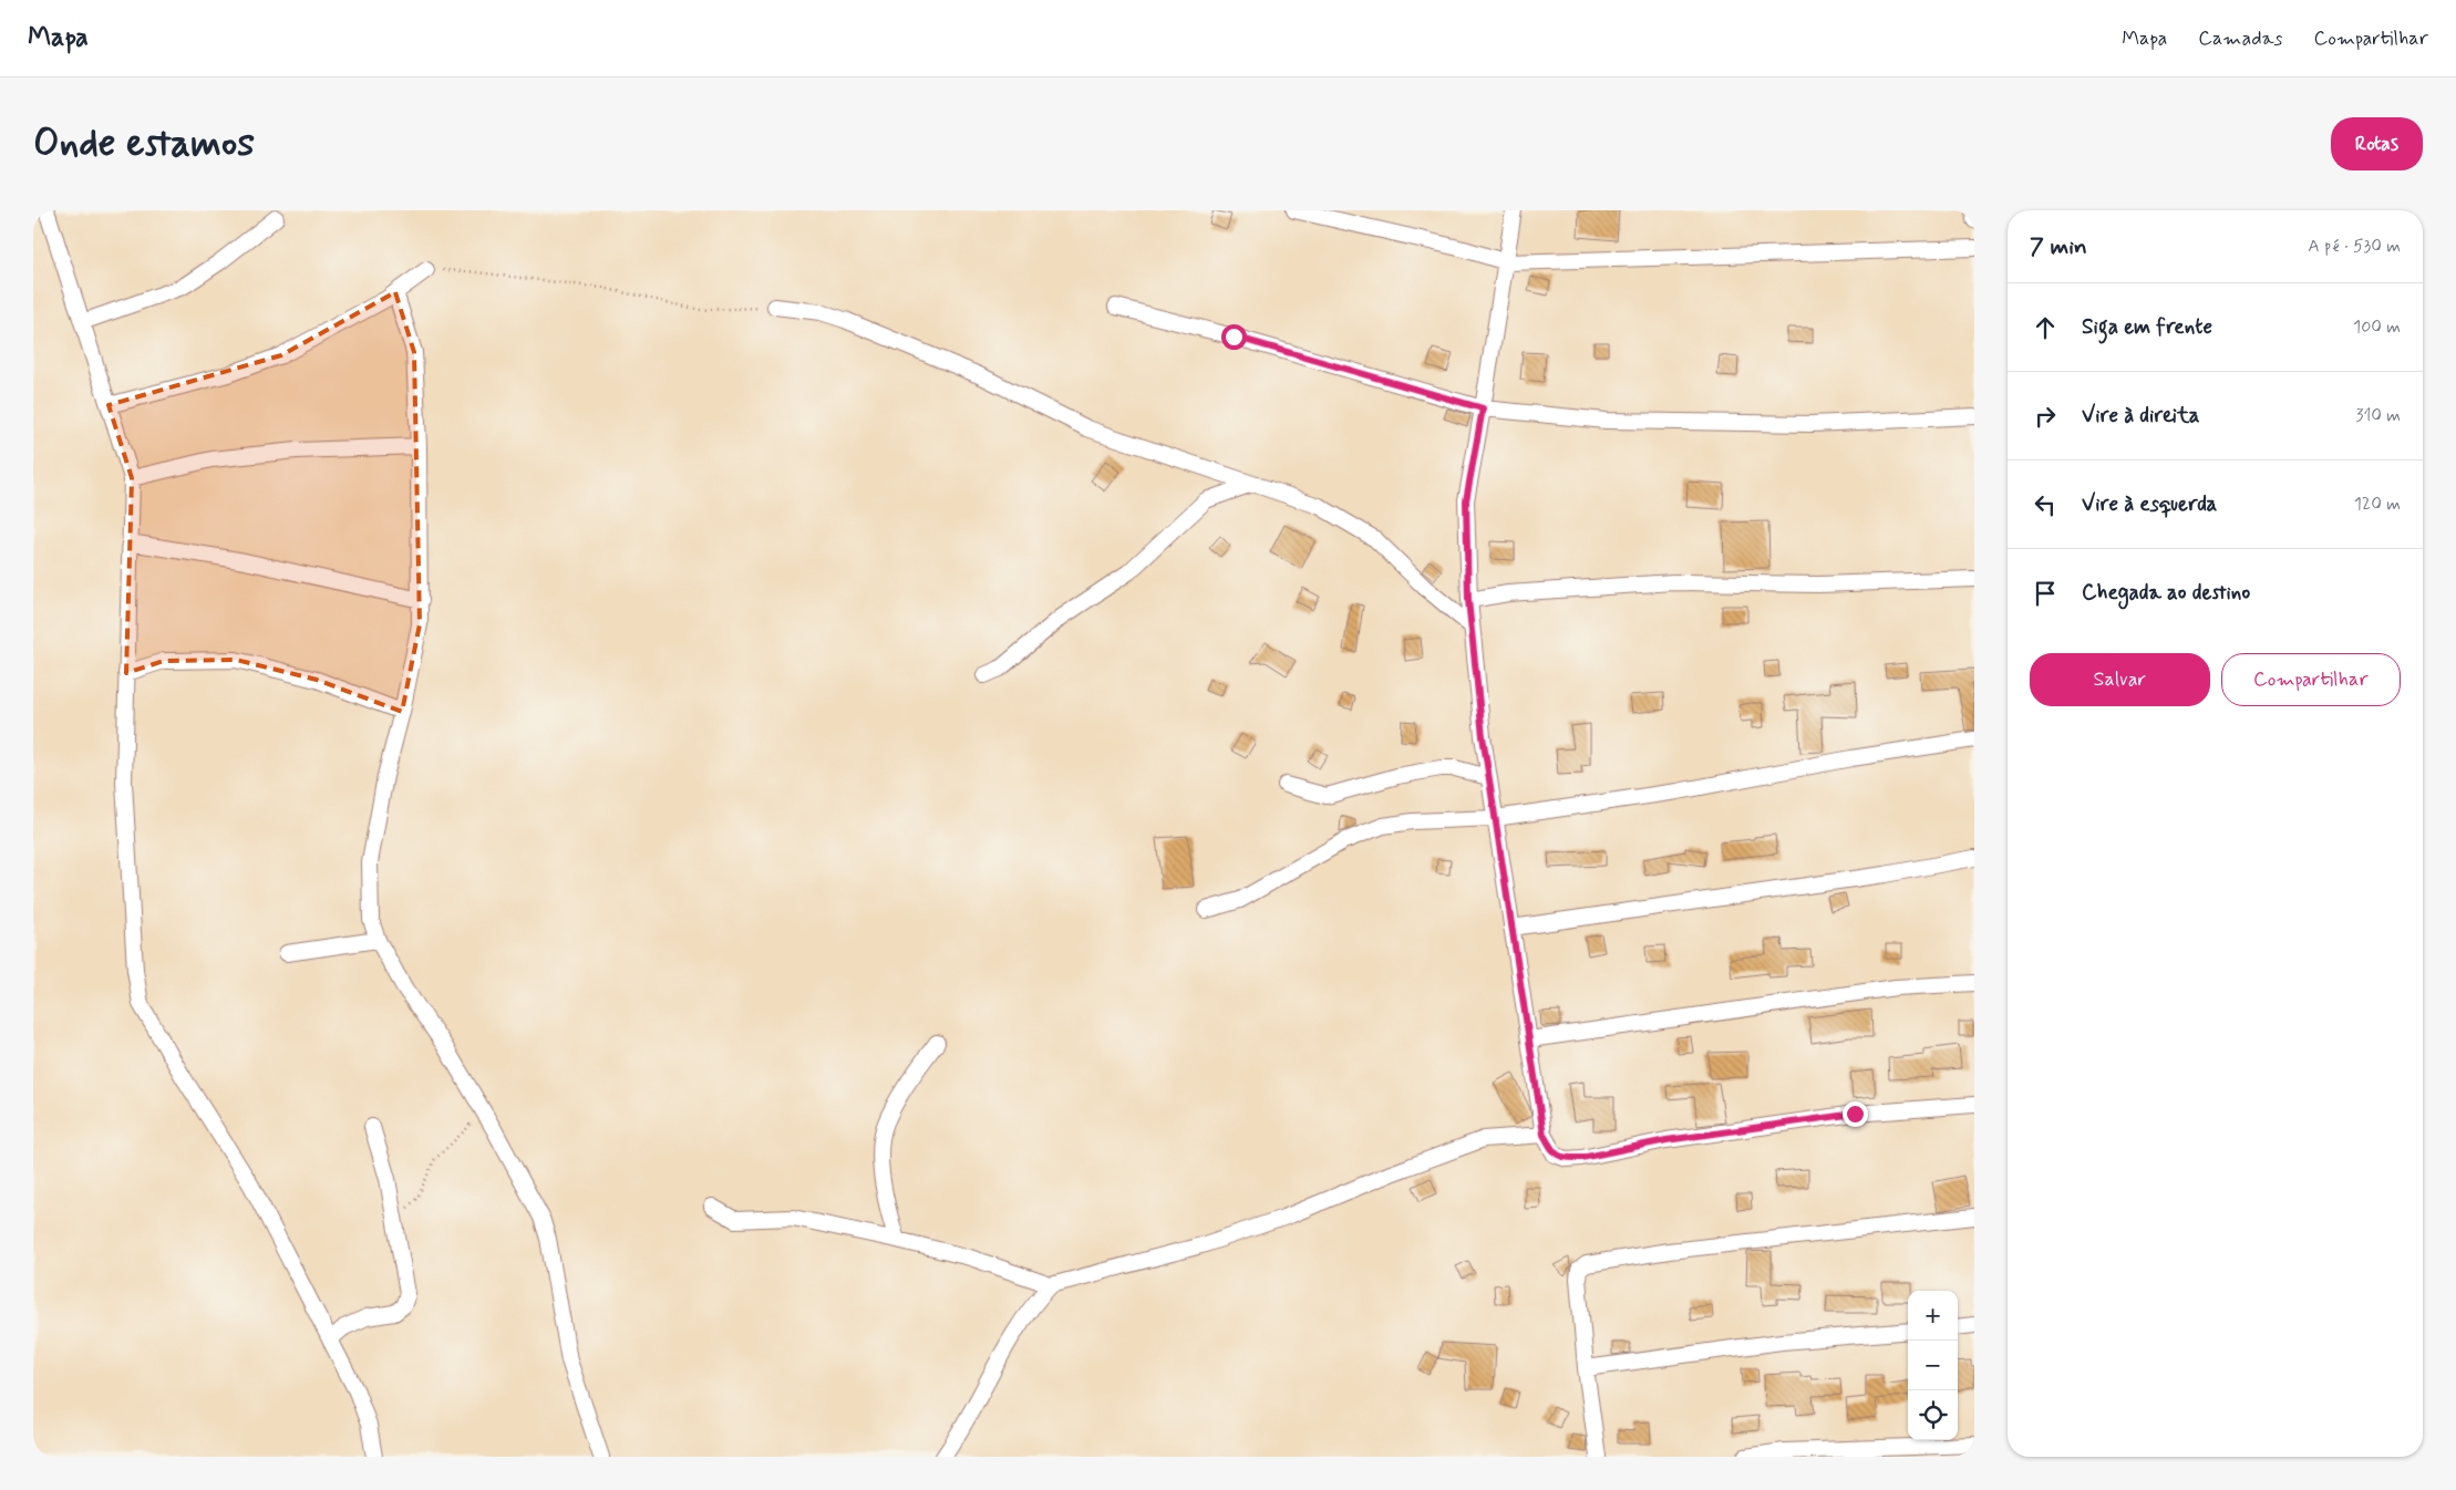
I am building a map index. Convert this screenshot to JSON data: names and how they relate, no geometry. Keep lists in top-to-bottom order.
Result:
{
  "page": {
    "header": "Mapa",
    "nav": ["Mapa", "Camadas", "Compartilhar"],
    "buttons": [
      "Rotas",
      ["Salvar", "Compartilhar"]
    ],
    "title": "Onde estamos",
    "heading": ["7 min", "A pé · 530 m"],
    "list": [
      ["Siga em frente", "100 m"],
      ["Vire à direita", "310 m"],
      ["Vire à esquerda", "120 m"],
      "Chegada ao destino"
    ],
    "map_buttons": ["+", "−"]
  }
}
